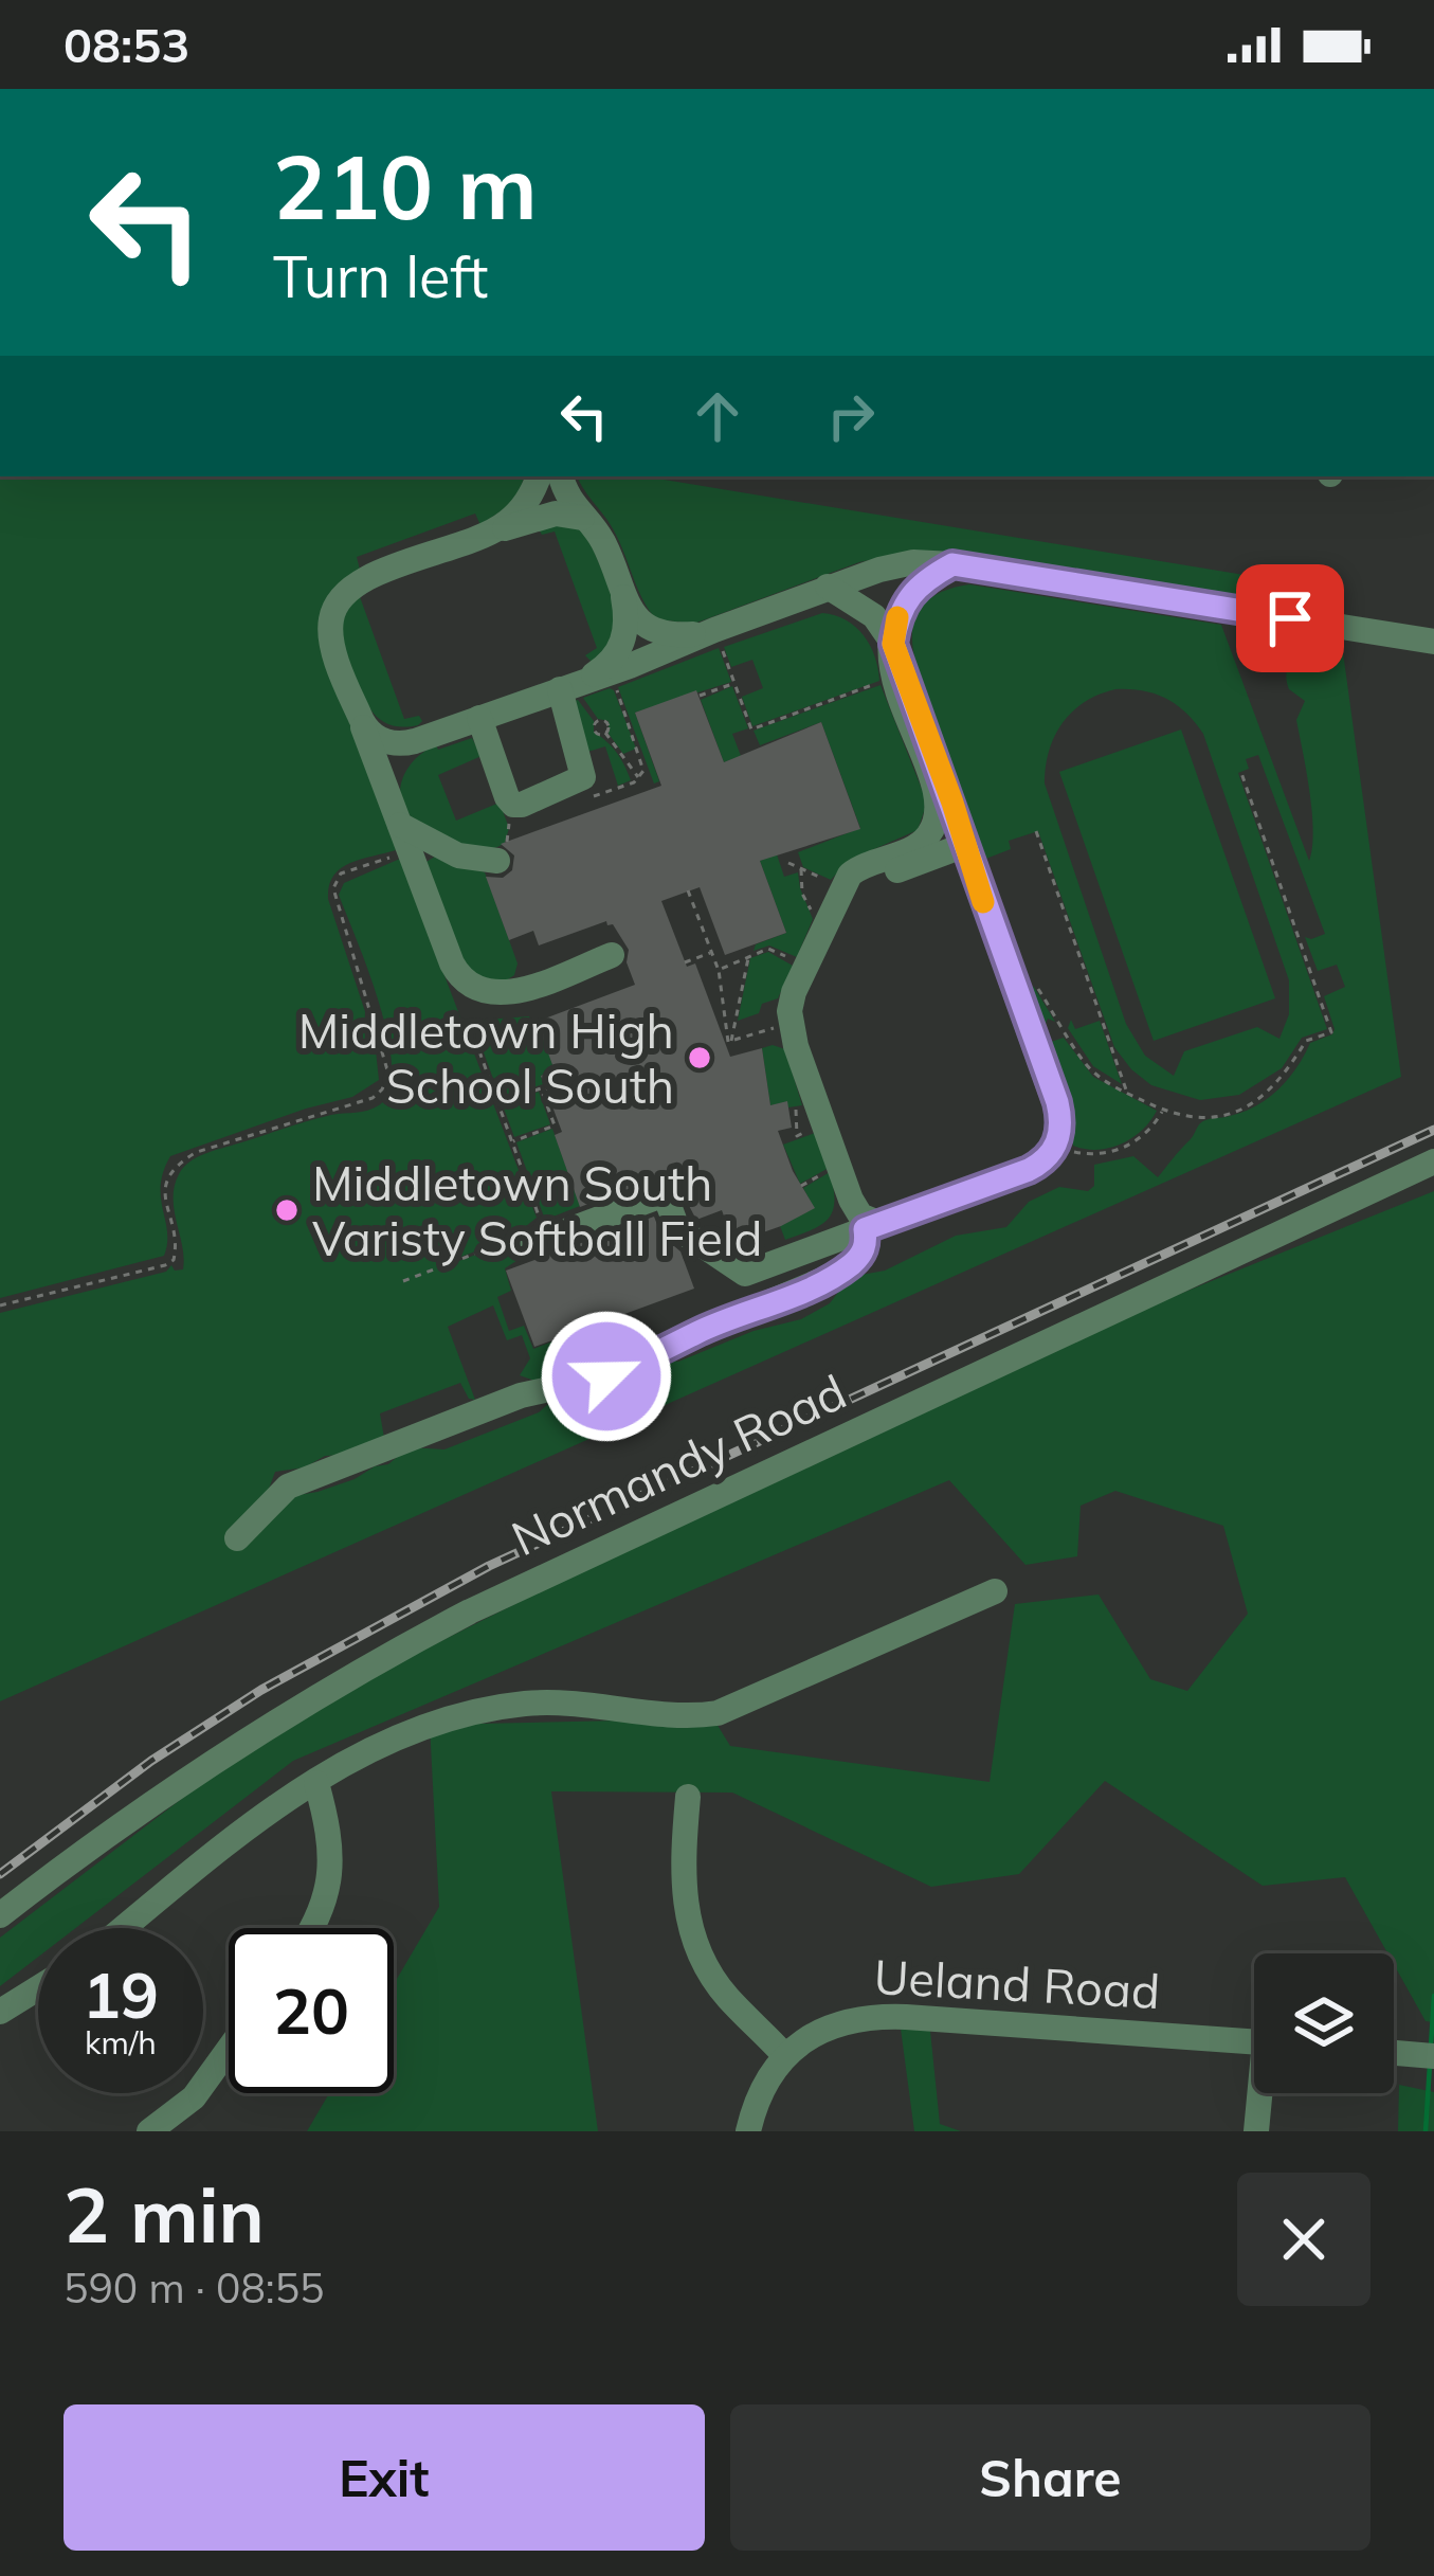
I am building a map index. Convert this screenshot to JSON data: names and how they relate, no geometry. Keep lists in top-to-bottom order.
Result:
{
  "streets": {
    "street": ["Normandy Road", "Ueland Road"]
  },
  "places": ["Middletown High School South", "Middletown South Varisty Softball Field"],
  "page": {
    "status": "08:53",
    "turn": ["210 m", "Turn left"],
    "speed": "19 km/h",
    "limit": "20",
    "heading": ["2 min", "590 m · 08:55"],
    "buttons": ["Exit", "Share"]
  }
}
